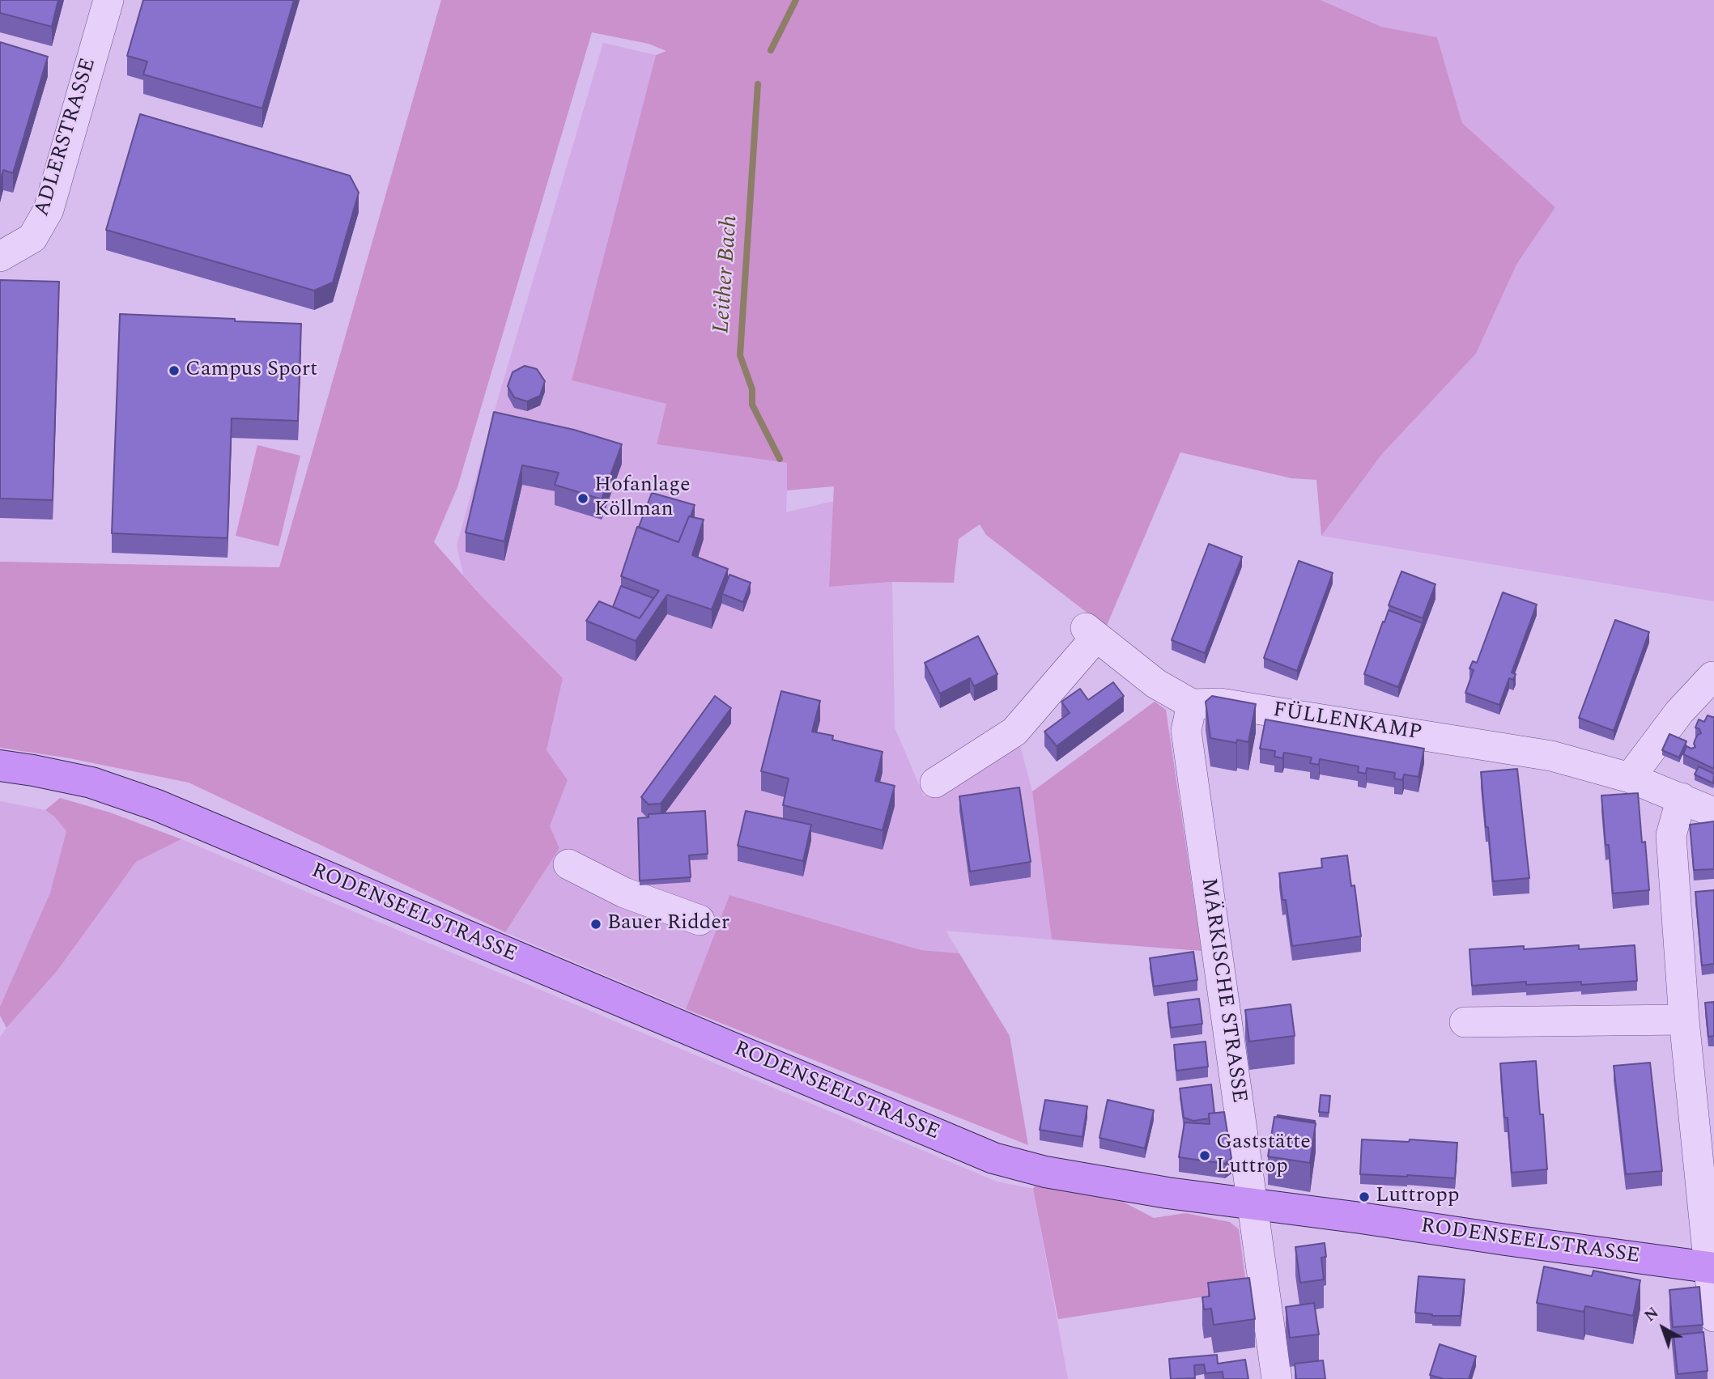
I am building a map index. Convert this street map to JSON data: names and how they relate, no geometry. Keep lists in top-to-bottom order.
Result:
{
  "streets": {
    "main road": ["RODENSEELSTRASSE"],
    "street": ["ADLERSTRASSE", "FÜLLENKAMP", "MÄRKISCHE STRASSE"]
  },
  "crossings": [
    ["FÜLLENKAMP", "MÄRKISCHE STRASSE"],
    ["RODENSEELSTRASSE", "MÄRKISCHE STRASSE"]
  ],
  "water": ["Leither Bach"],
  "places": [
    "Campus Sport",
    "Hofanlage Köllman",
    "Bauer Ridder",
    "Gaststätte Luttrop",
    "Luttropp"
  ],
  "north": "top left"
}
